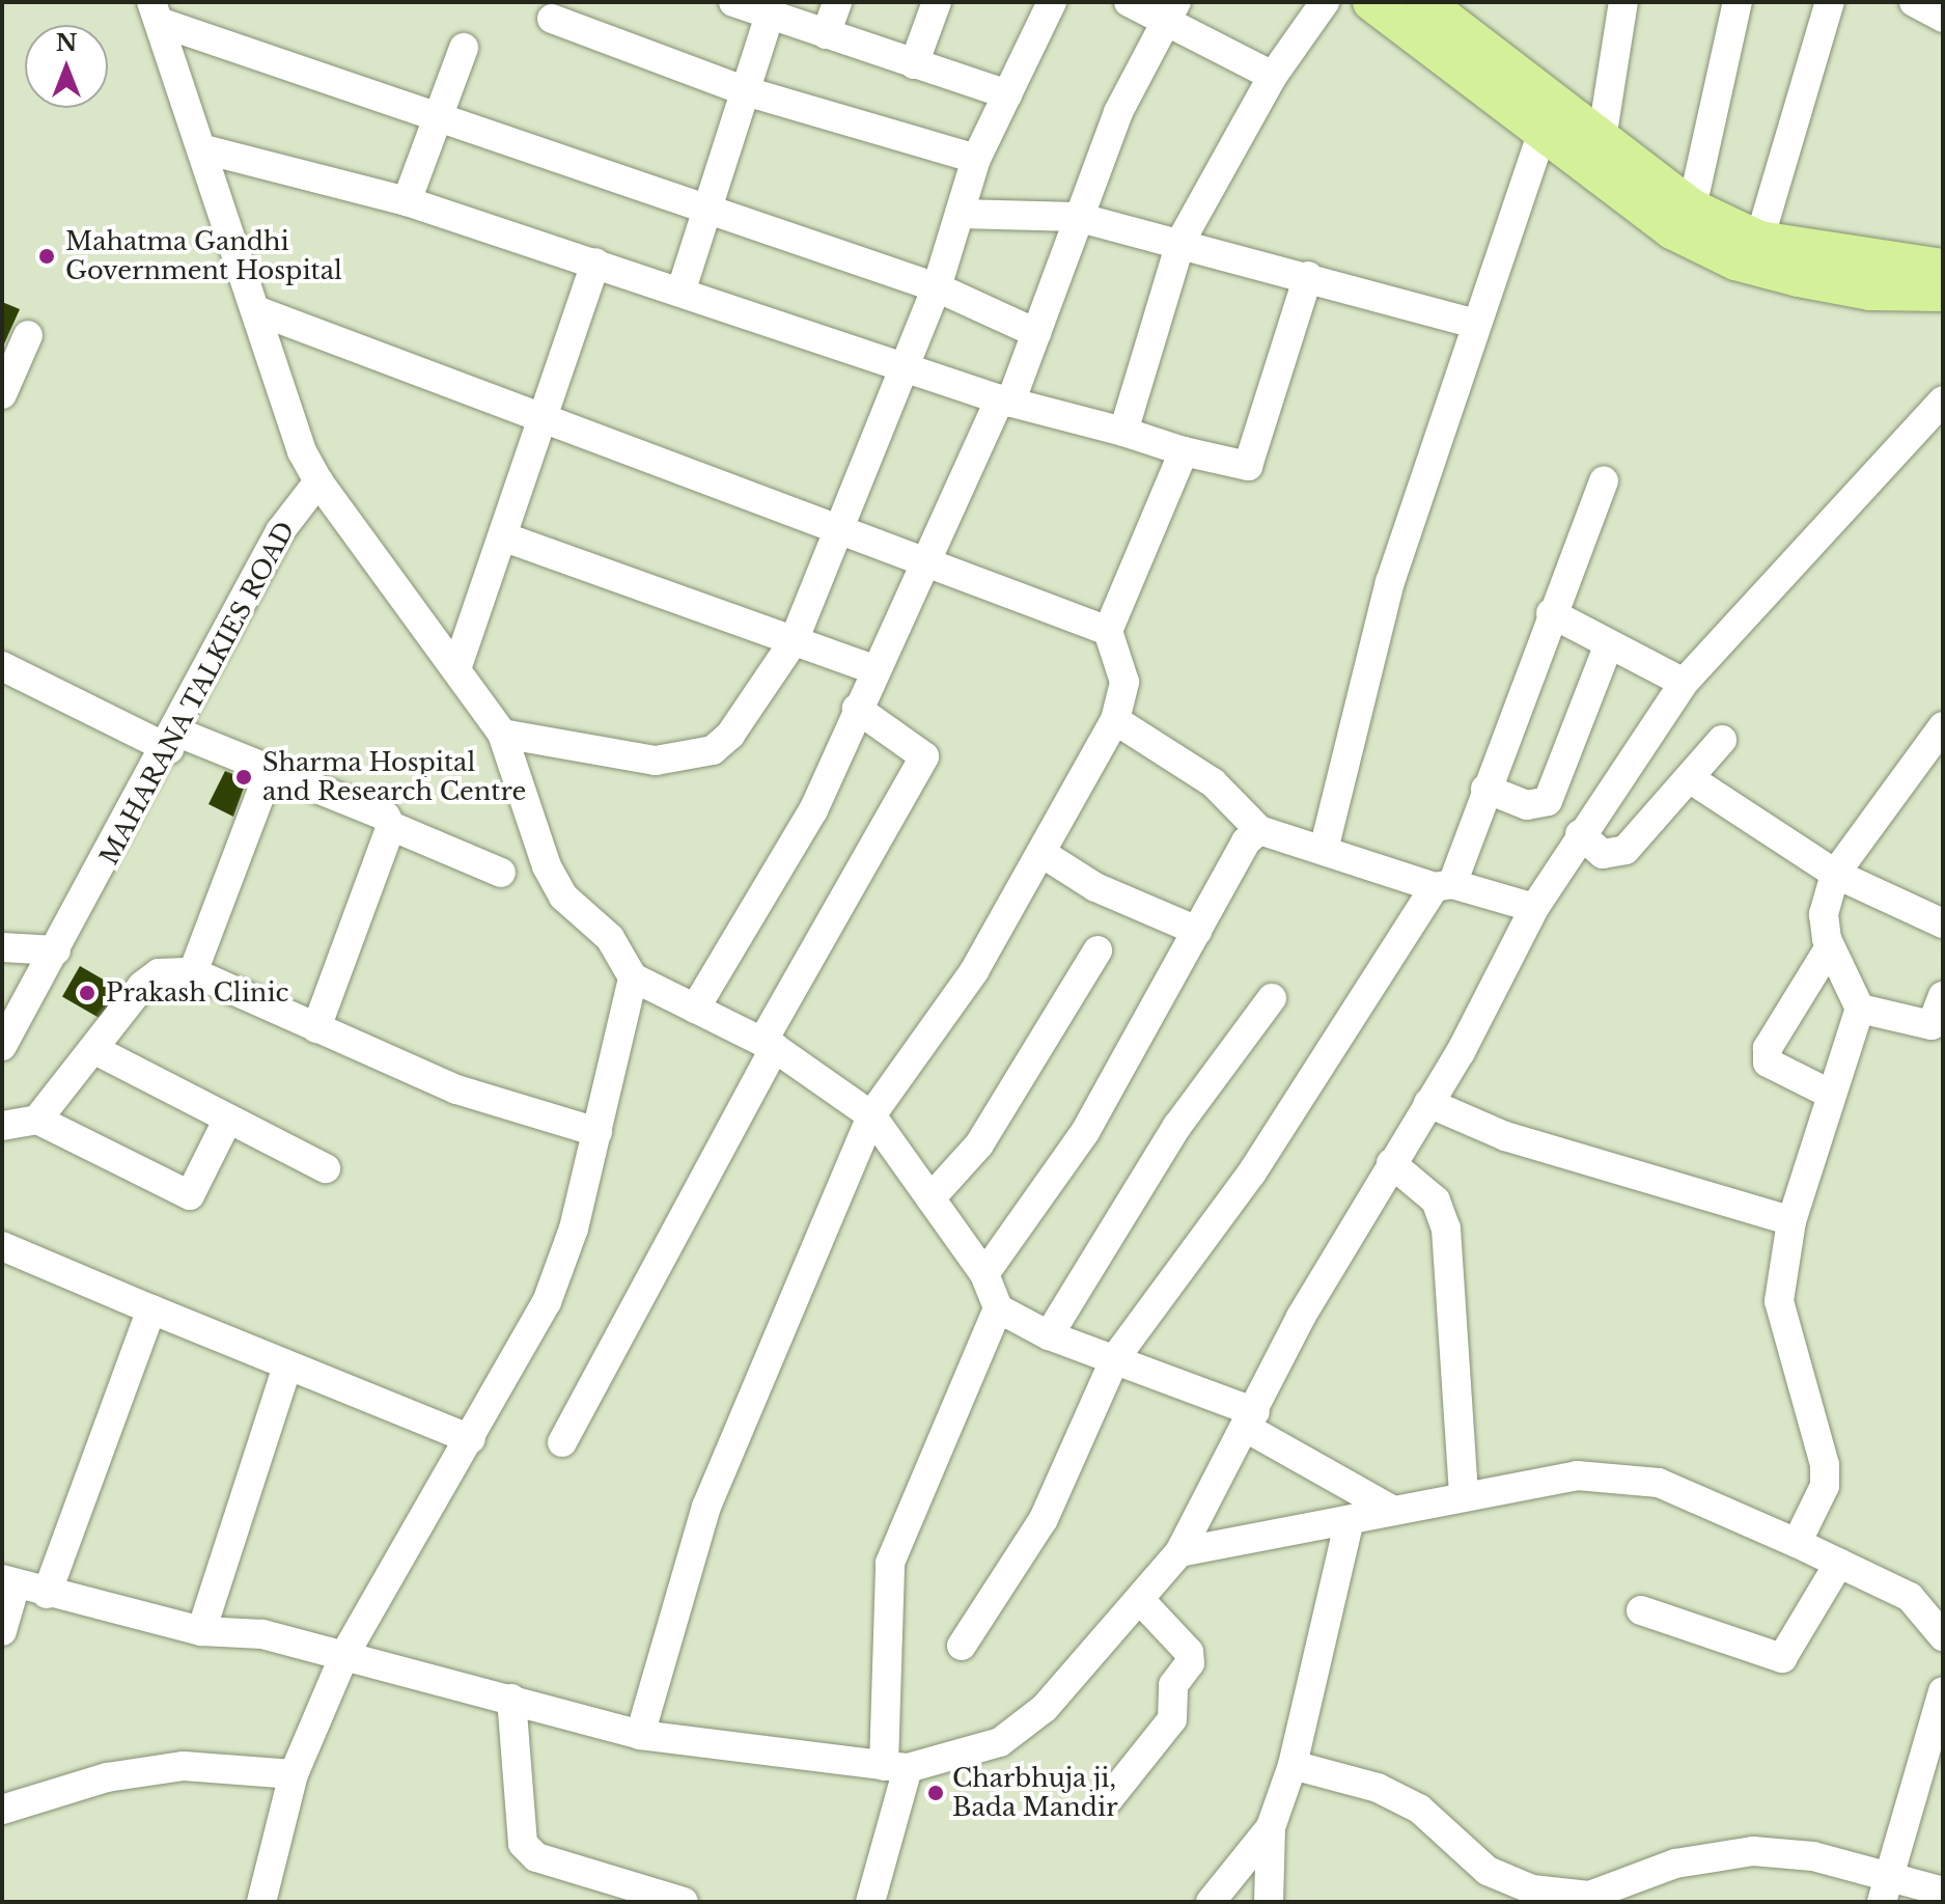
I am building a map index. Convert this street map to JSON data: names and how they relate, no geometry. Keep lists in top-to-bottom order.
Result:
{
  "streets": {
    "street": ["MAHARANA TALKIES ROAD"]
  },
  "places": [
    "Mahatma Gandhi Government Hospital",
    "Sharma Hospital and Research Centre",
    "Prakash Clinic",
    "Charbhuja ji, Bada Mandir"
  ],
  "north": "top"
}
